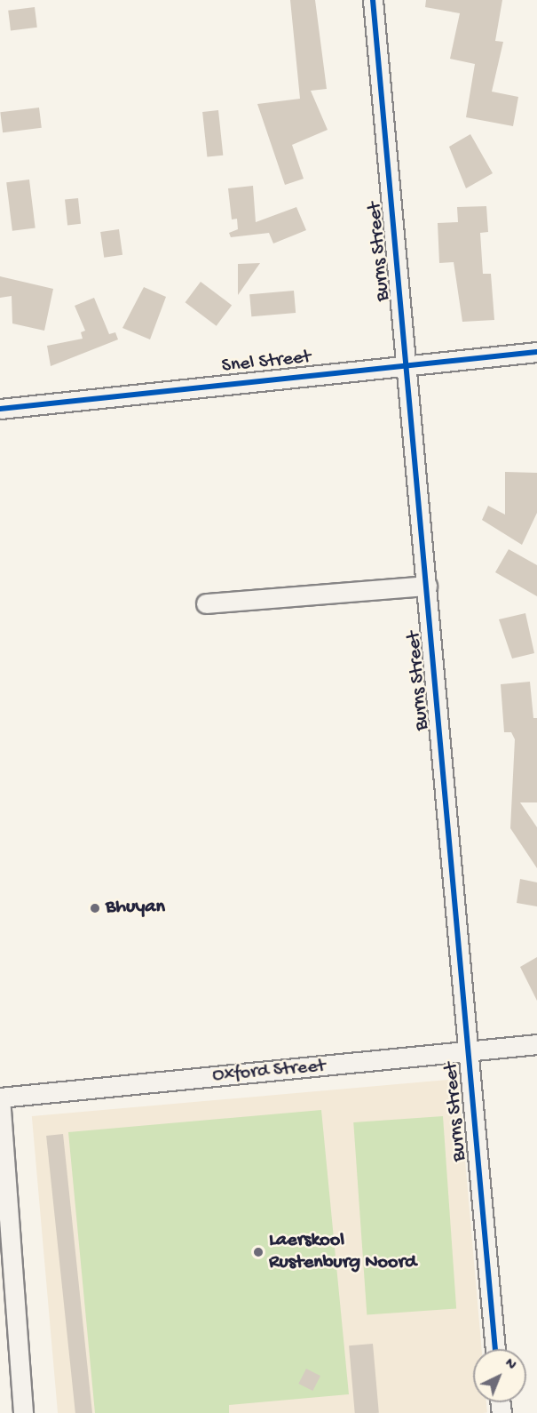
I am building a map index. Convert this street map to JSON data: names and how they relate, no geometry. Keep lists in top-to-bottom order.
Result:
{
  "streets": {
    "street": ["Burns Street", "Snel Street", "Oxford Street"]
  },
  "crossings": [
    ["Burns Street", "Snel Street"],
    ["Burns Street", "Oxford Street"]
  ],
  "places": ["Bhuyan", "Laerskool Rustenburg Noord"],
  "north": "top right"
}
